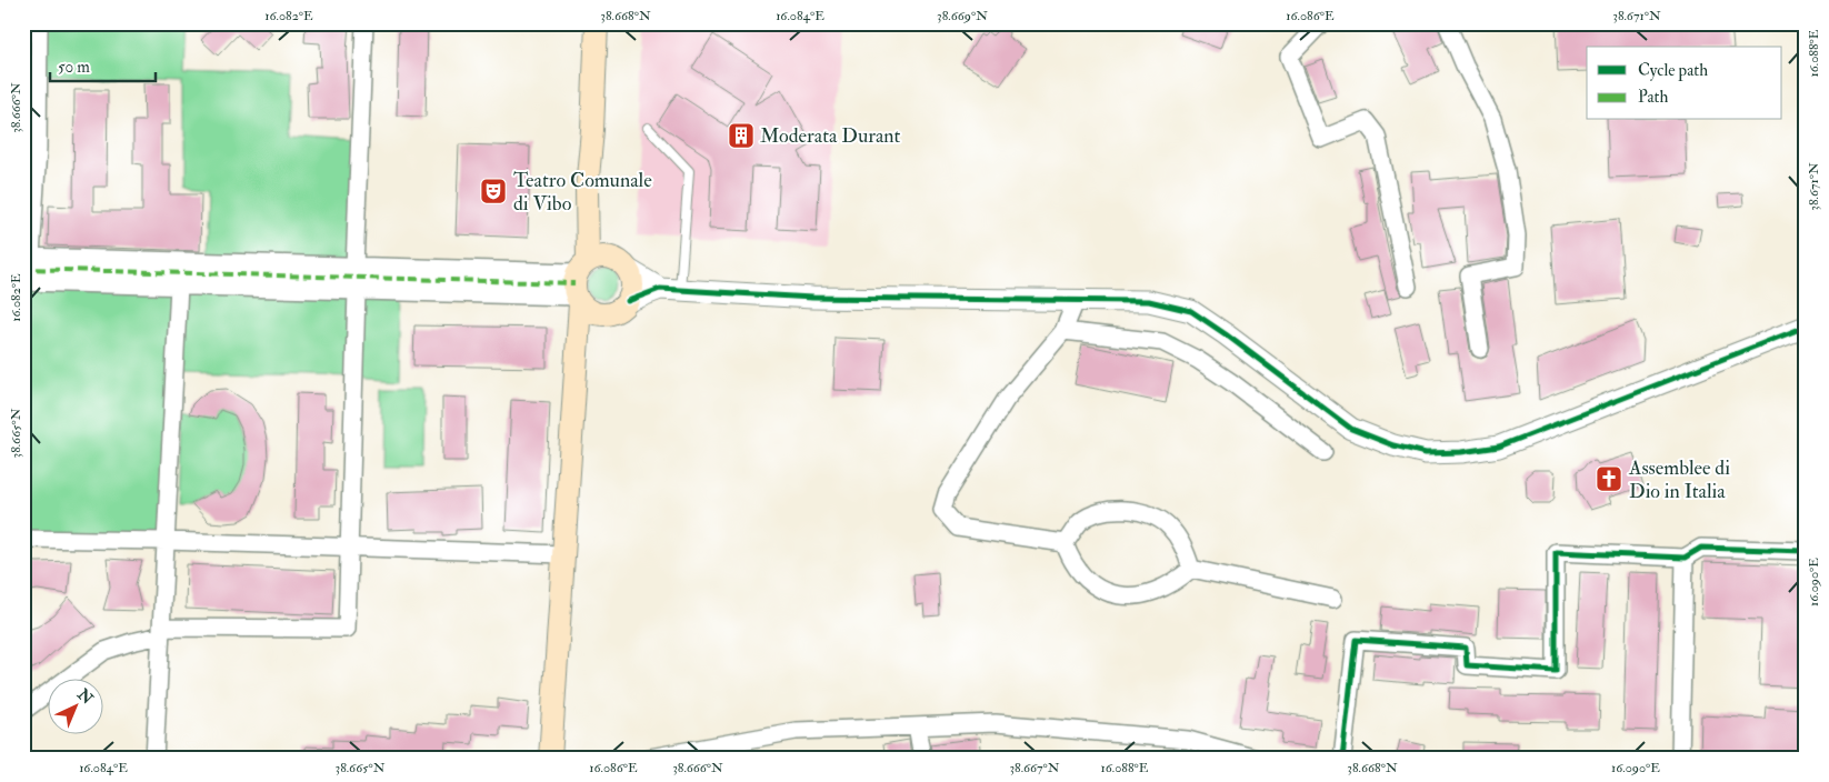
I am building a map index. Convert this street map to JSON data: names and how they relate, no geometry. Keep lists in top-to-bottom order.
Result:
{
  "places": {
    "building": ["Moderata Durant"],
    "theatre": ["Teatro Comunale di Vibo"],
    "church": ["Assemblee di Dio in Italia"]
  },
  "legend": ["Cycle path", "Path"],
  "scale_bar": "50 m",
  "north": "top right",
  "coordinates": [
    "16.082°E",
    "38.668°N",
    "16.084°E",
    "38.669°N",
    "16.086°E",
    "38.671°N",
    "16.088°E",
    "38.666°N",
    "38.665°N",
    "16.090°E",
    "38.667°N"
  ]
}
